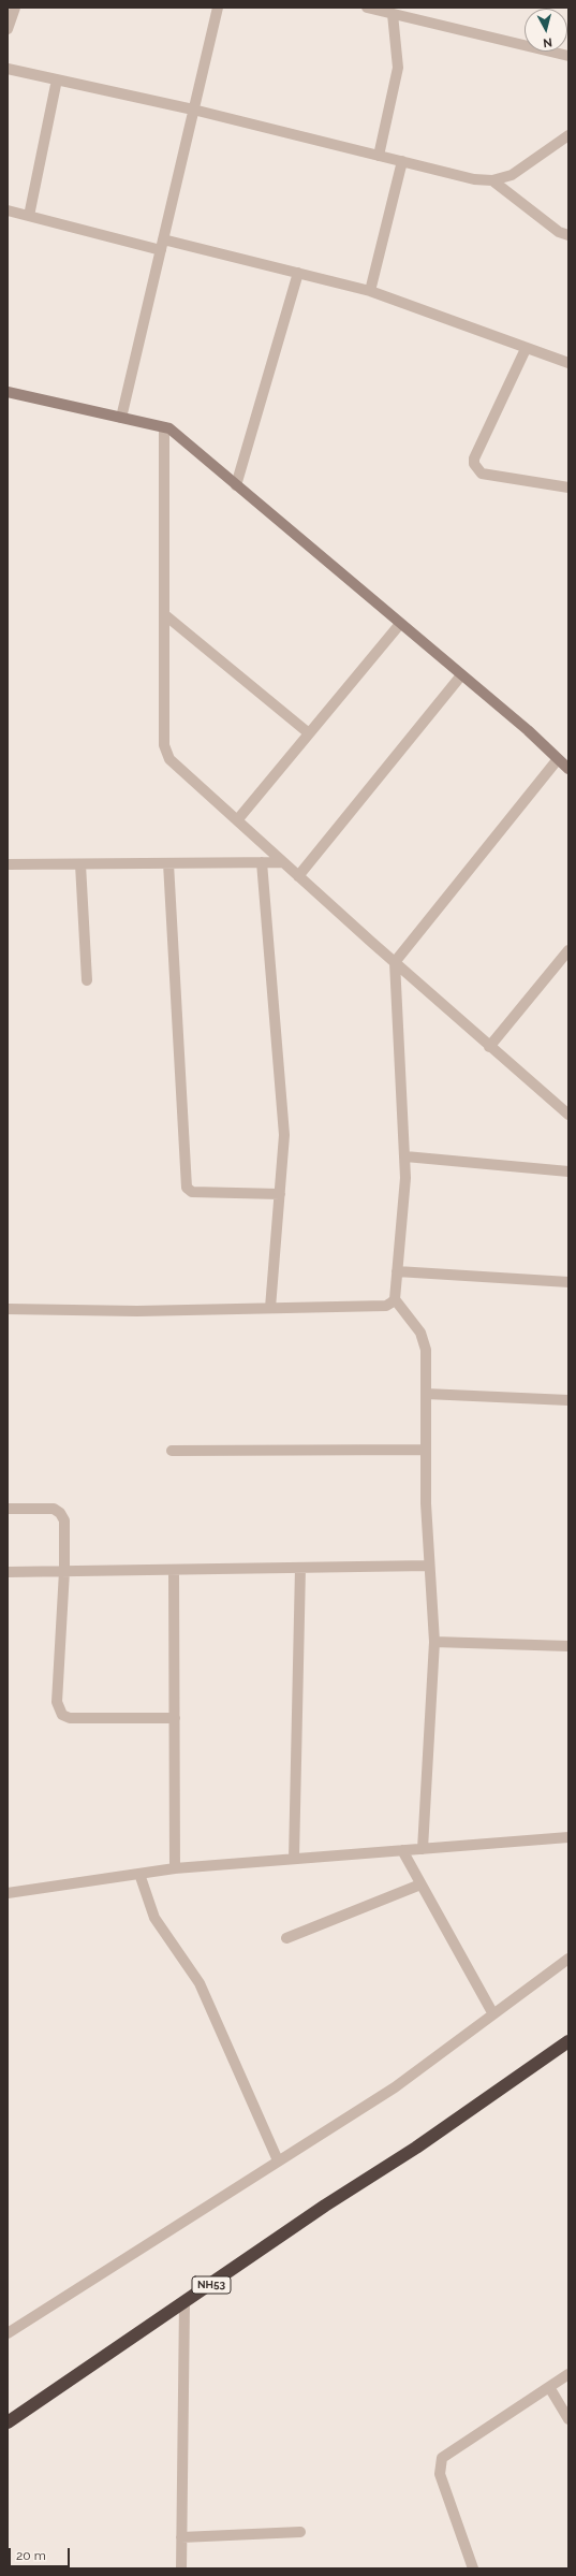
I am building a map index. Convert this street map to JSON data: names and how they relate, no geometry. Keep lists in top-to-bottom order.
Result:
{
  "streets": {
    "highway": ["NH53"]
  },
  "scale_bar": "20 m",
  "north": "bottom"
}
